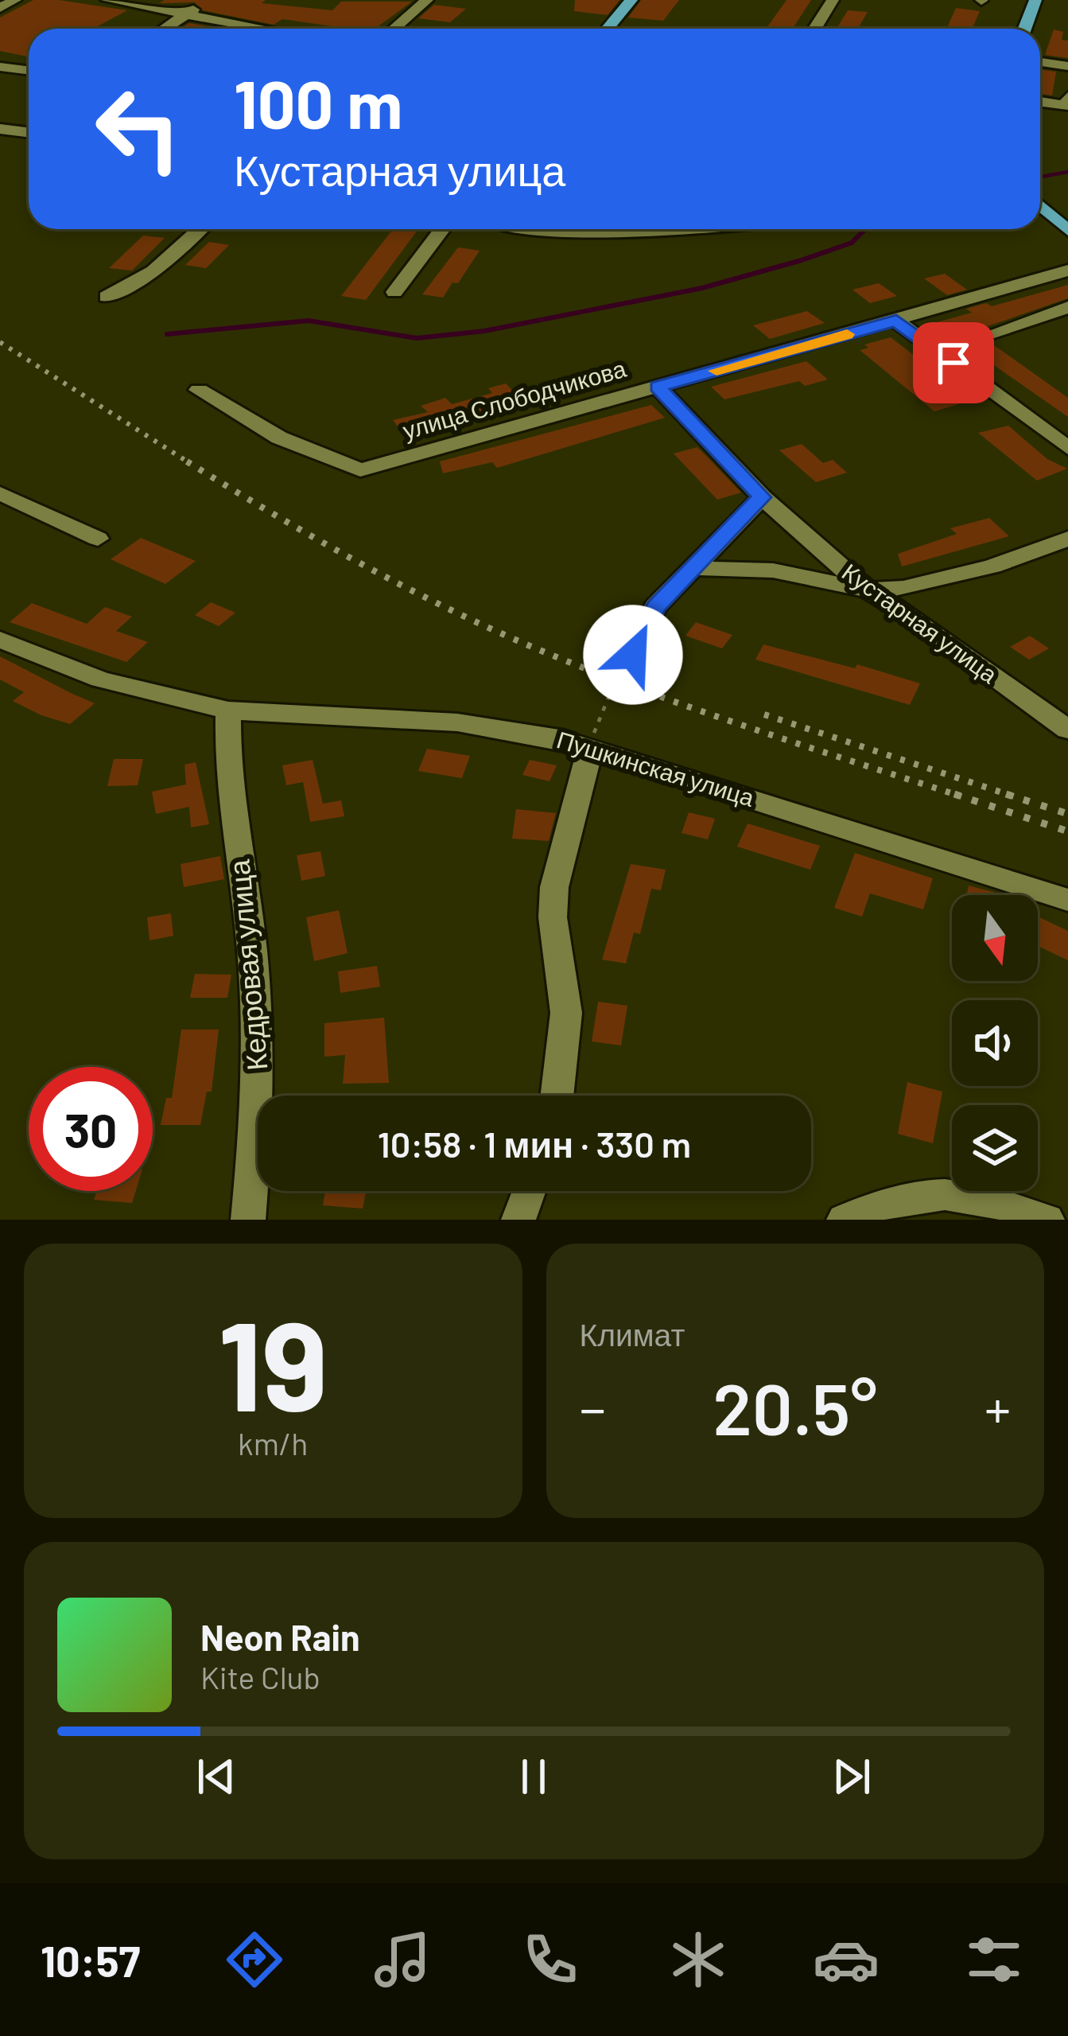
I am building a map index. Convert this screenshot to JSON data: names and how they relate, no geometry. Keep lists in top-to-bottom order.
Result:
{
  "streets": {
    "street": [
      "улица Слободчикова",
      "Кустарная улица",
      "Пушкинская улица",
      "Кедровая улица"
    ]
  },
  "crossings": [
    ["улица Слободчикова", "Кустарная улица"],
    ["Пушкинская улица", "Кедровая улица"]
  ],
  "north": "bottom",
  "page": {
    "turn": ["100 m", "Кустарная улица"],
    "limit": "30",
    "trip": "10:58 · 1 мин · 330 m",
    "tile": [
      ["19", "km/h"],
      "Климат"
    ],
    "heat": ["−", "20.5°", "+"],
    "song": ["Neon Rain", "Kite Club"],
    "tabs": "10:57"
  }
}
